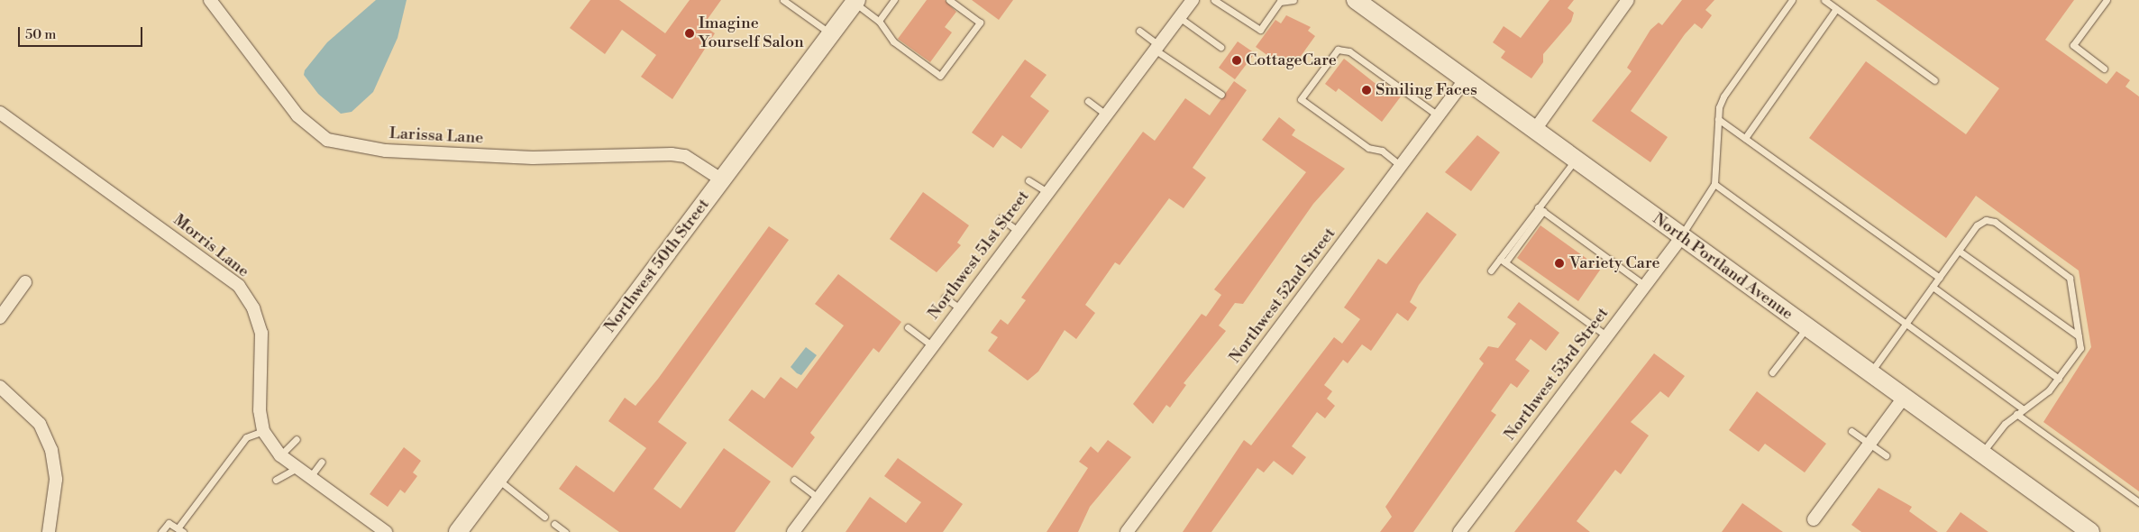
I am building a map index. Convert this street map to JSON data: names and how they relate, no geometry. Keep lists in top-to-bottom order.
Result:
{
  "streets": {
    "main road": ["Northwest 50th Street", "North Portland Avenue"],
    "street": [
      "Larissa Lane",
      "Morris Lane",
      "Northwest 51st Street",
      "Northwest 52nd Street",
      "Northwest 53rd Street"
    ]
  },
  "crossings": [
    ["Larissa Lane", "Northwest 50th Street"],
    ["North Portland Avenue", "Northwest 52nd Street"],
    ["North Portland Avenue", "Northwest 53rd Street"]
  ],
  "places": [
    "Imagine Yourself Salon",
    "CottageCare",
    "Smiling Faces",
    "Variety Care"
  ],
  "scale_bar": "50 m"
}
